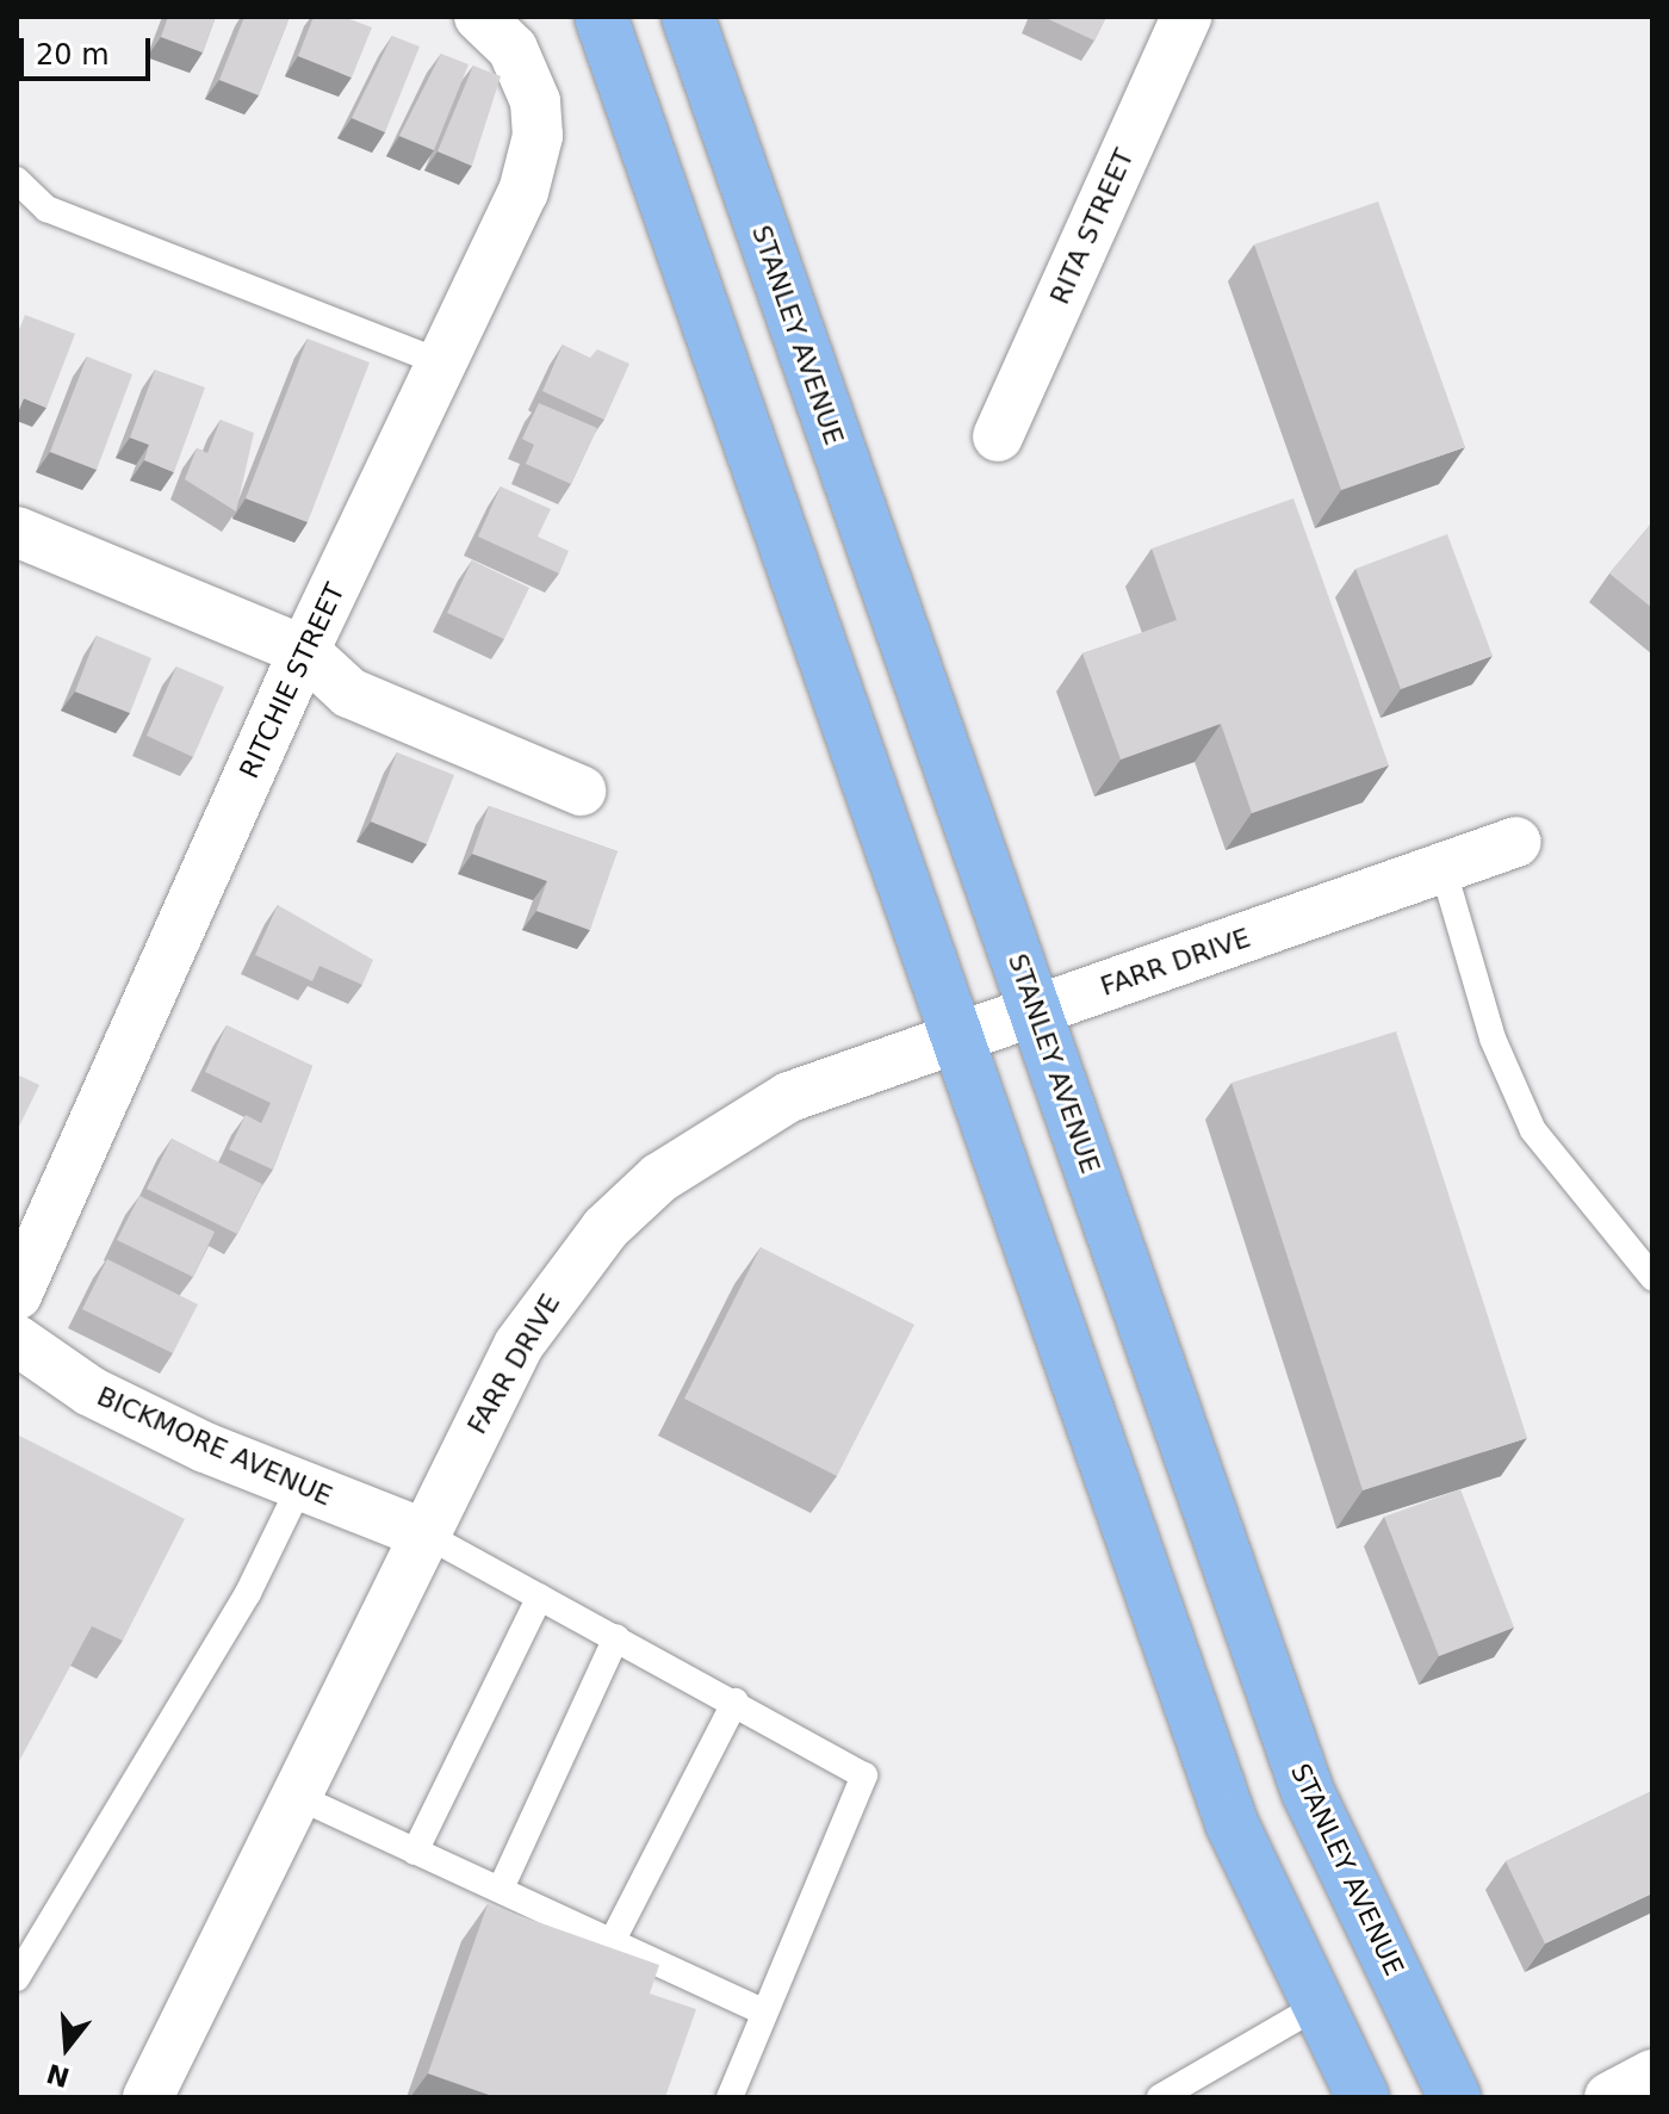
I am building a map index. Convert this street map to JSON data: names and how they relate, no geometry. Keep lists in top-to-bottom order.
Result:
{
  "streets": {
    "main road": ["STANLEY AVENUE"],
    "street": [
      "RITA STREET",
      "RITCHIE STREET",
      "FARR DRIVE",
      "BICKMORE AVENUE"
    ]
  },
  "crossings": [
    ["STANLEY AVENUE", "FARR DRIVE"],
    ["FARR DRIVE", "BICKMORE AVENUE"]
  ],
  "scale_bar": "20 m",
  "north": "bottom"
}
